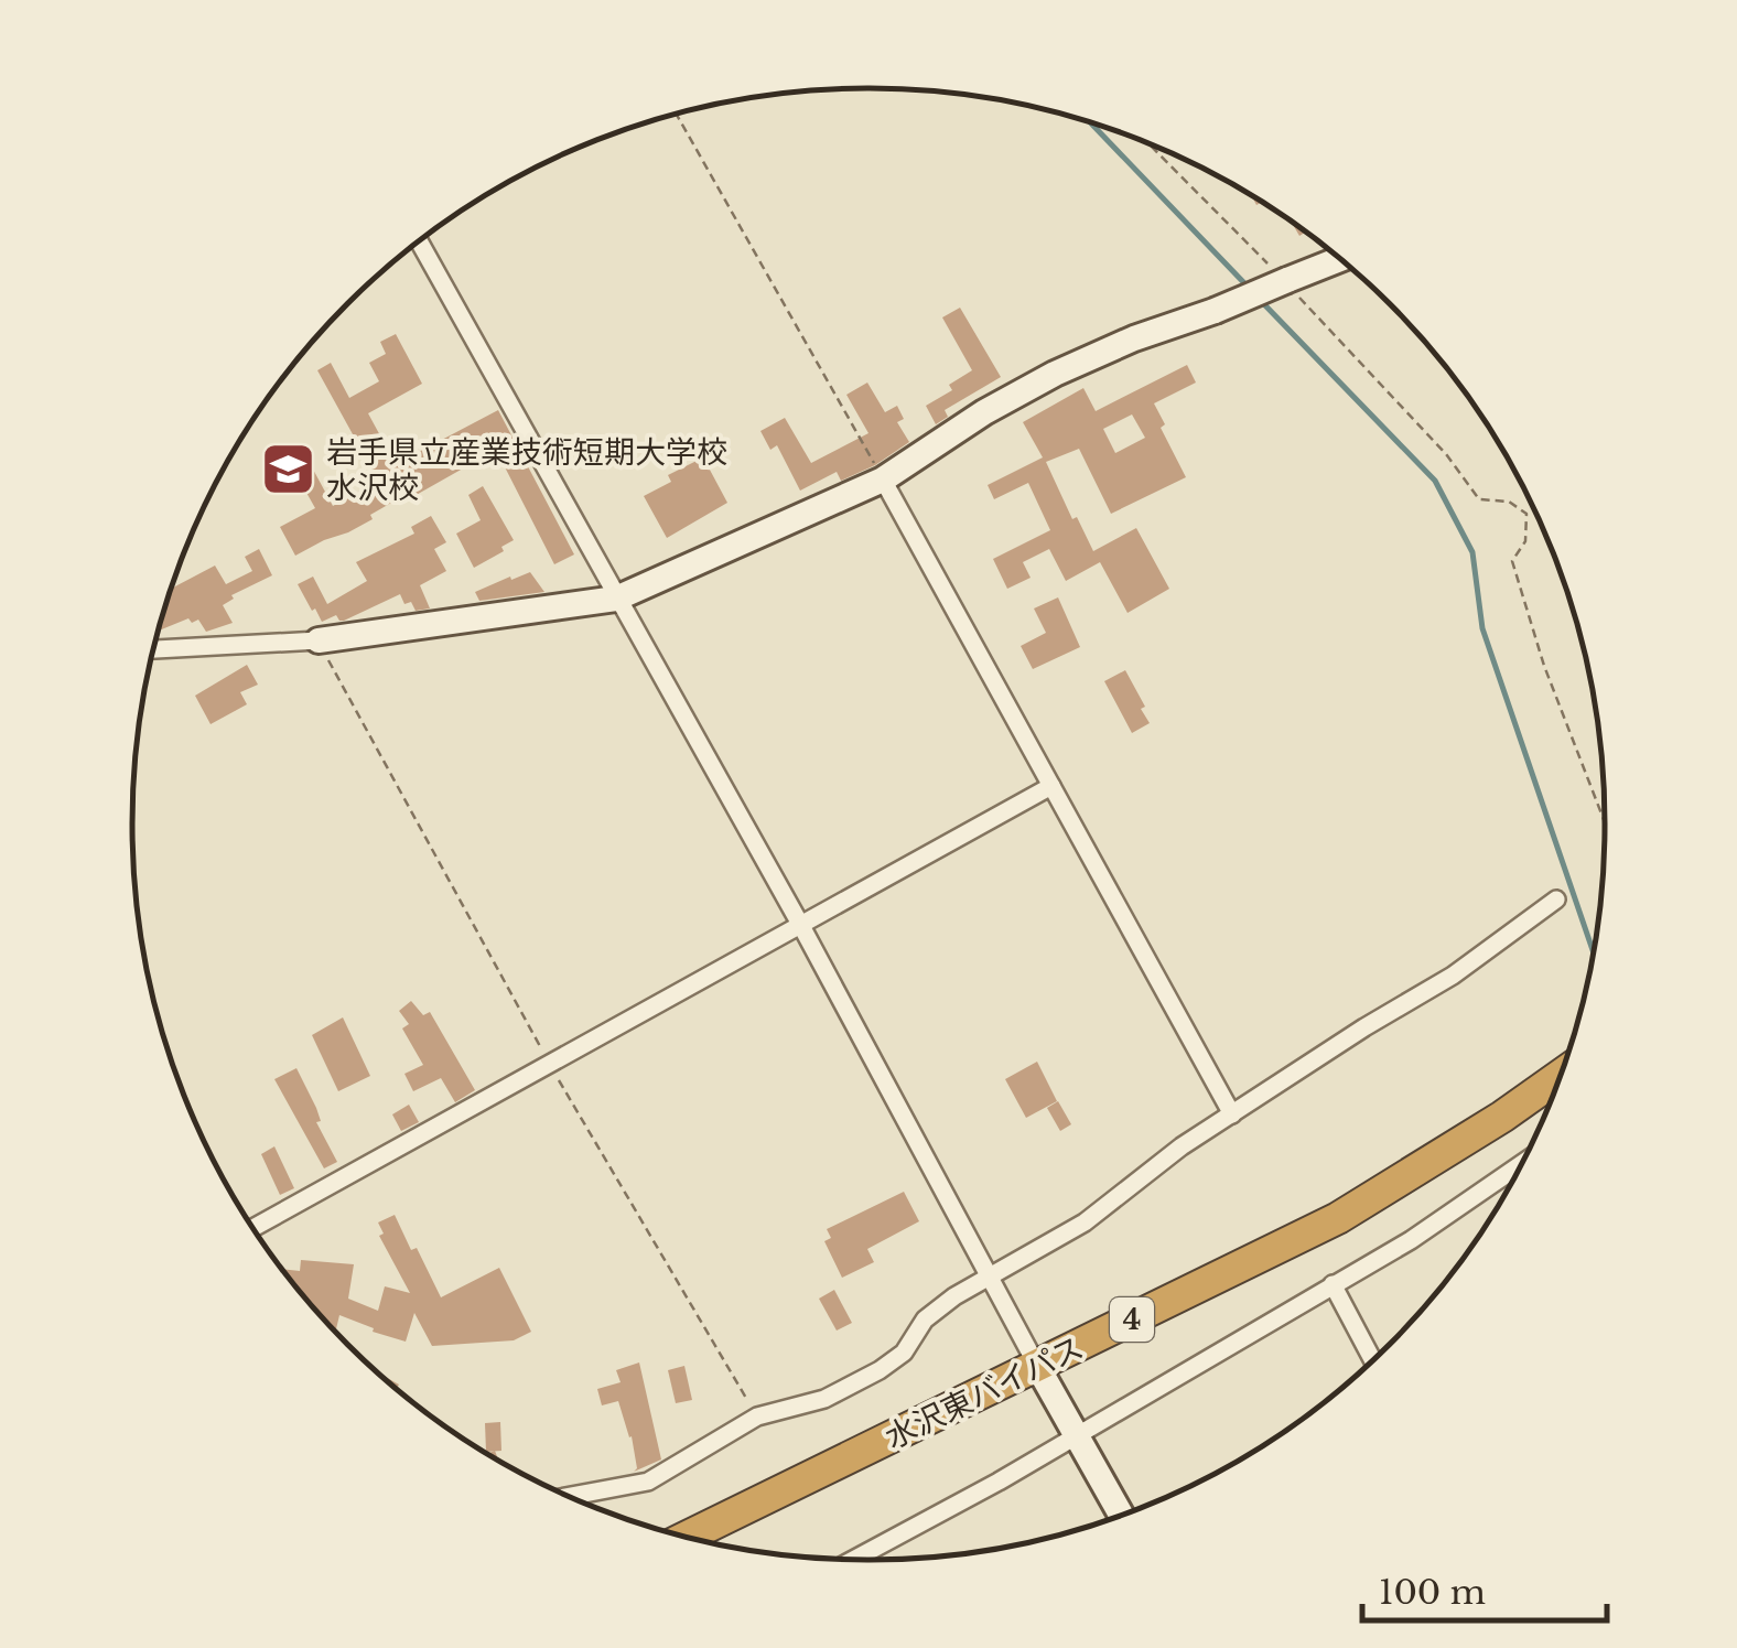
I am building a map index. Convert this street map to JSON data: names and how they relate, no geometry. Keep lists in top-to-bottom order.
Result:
{
  "streets": {
    "highway": ["4", "水沢東バイパス"]
  },
  "places": {
    "school or university": ["岩手県立産業技術短期大学校 水沢校"]
  },
  "scale_bar": "100 m"
}
